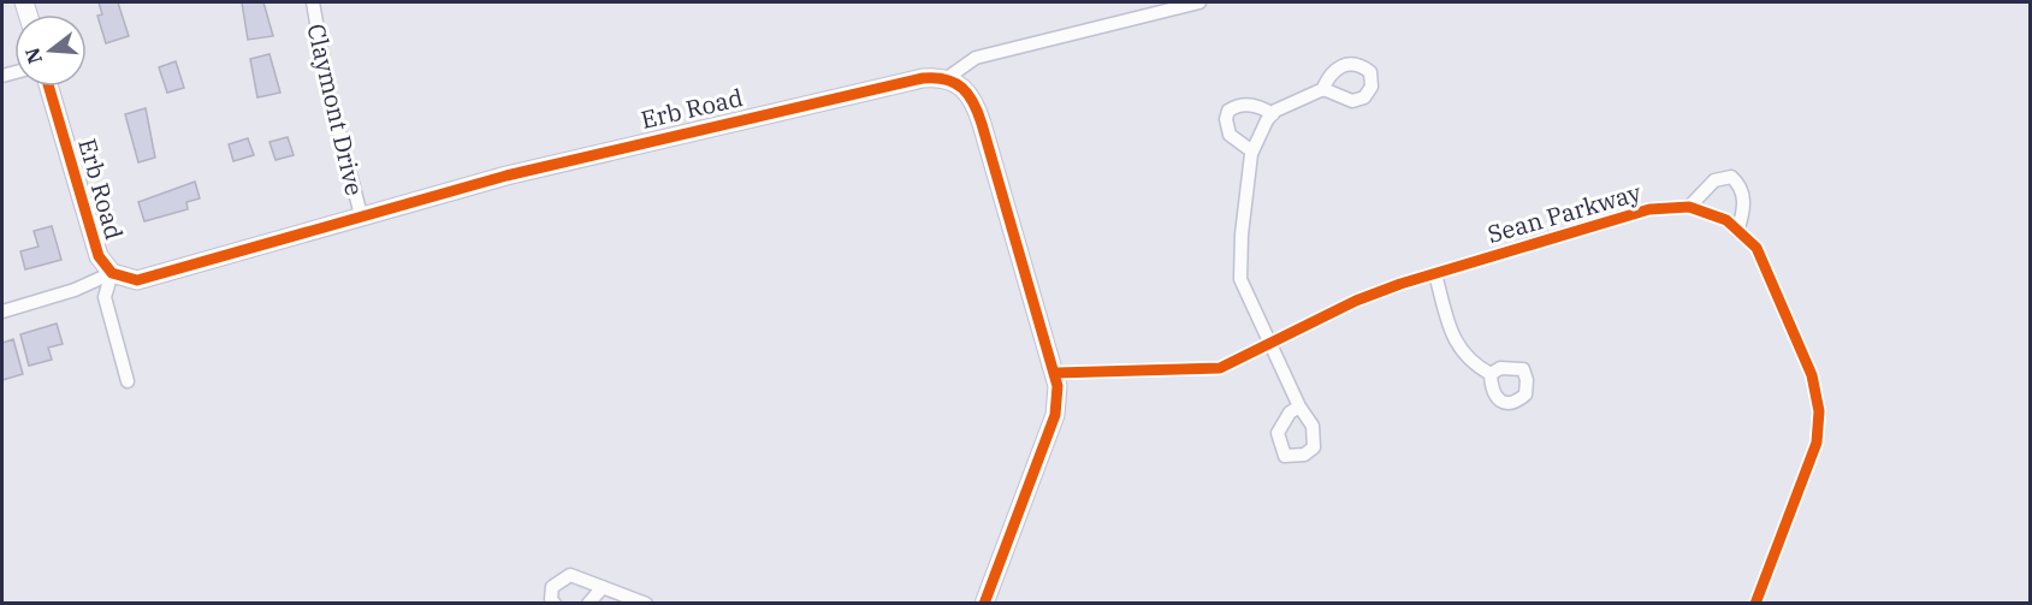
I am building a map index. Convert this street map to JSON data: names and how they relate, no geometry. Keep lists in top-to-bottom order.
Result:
{
  "streets": {
    "street": ["Erb Road", "Claymont Drive", "Sean Parkway"]
  },
  "crossings": [
    ["Erb Road", "Claymont Drive"]
  ],
  "north": "left"
}
